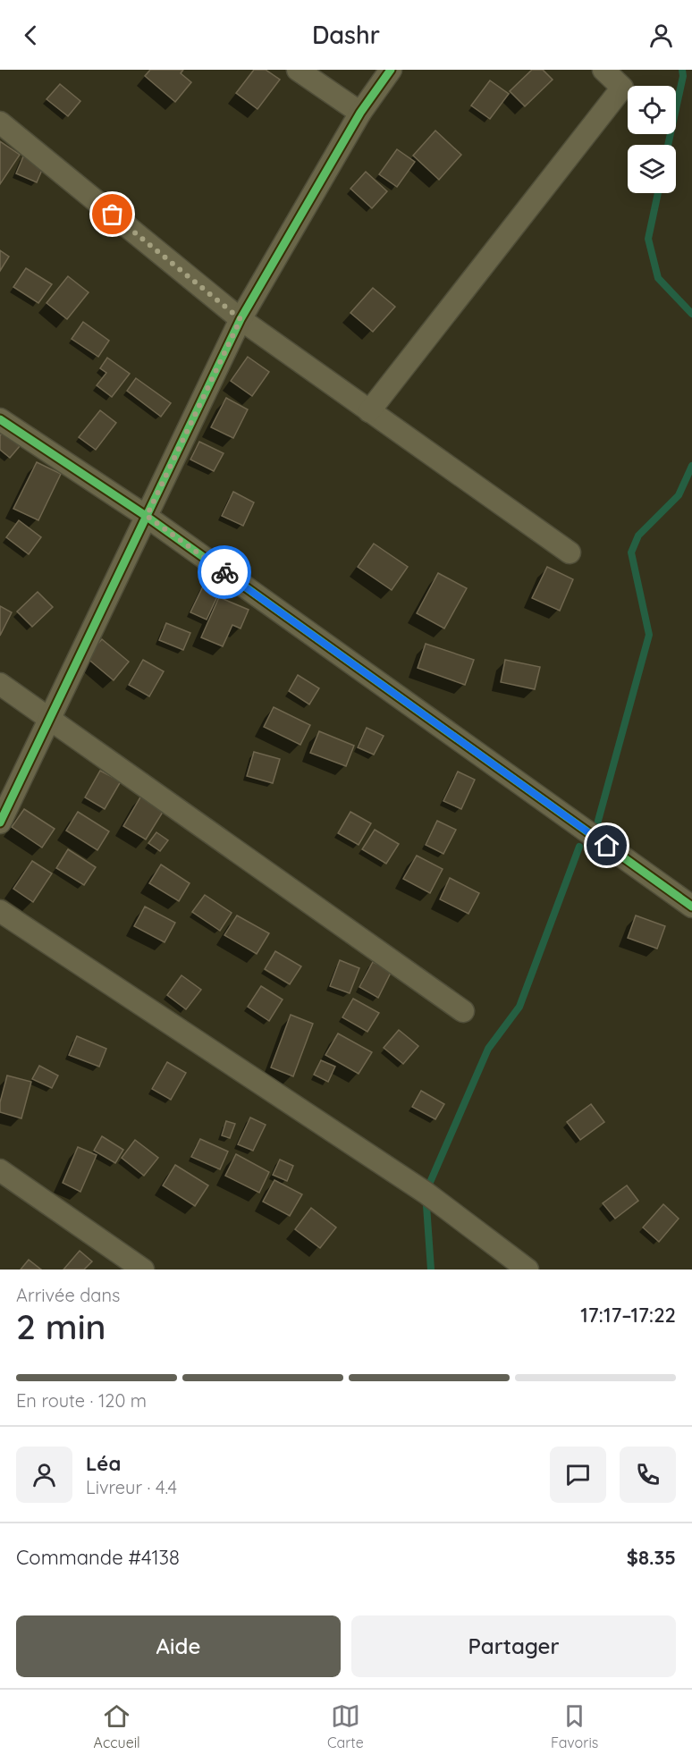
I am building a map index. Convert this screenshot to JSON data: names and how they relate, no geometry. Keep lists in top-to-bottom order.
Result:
{
  "page": {
    "header": "Dashr",
    "heading": ["2 min", "Arrivée dans", "17:17–17:22"],
    "panel": [
      "Léa",
      "Livreur · 4.4",
      "Commande #4138",
      "$8.35"
    ],
    "bar": "En route · 120 m",
    "buttons": ["Aide", "Partager"],
    "tabs": ["Accueil", "Carte", "Favoris"]
  }
}
